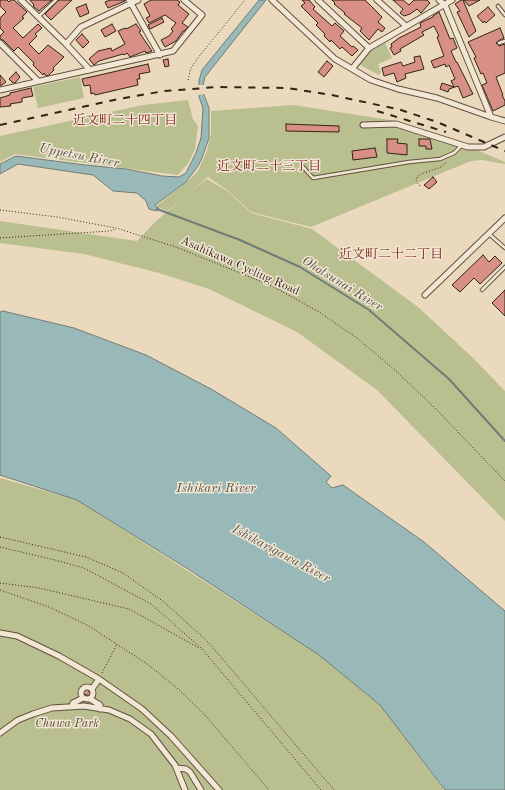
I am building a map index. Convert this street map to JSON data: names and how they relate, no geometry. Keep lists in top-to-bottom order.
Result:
{
  "streets": {
    "path": ["Asahikawa Cycling Road"]
  },
  "districts": ["近文町二十四丁目", "近文町二十三丁目", "近文町二十二丁目"],
  "water": [
    "Uppetsu River",
    "Ohotsunai River",
    "Ishikari River",
    "Ishikarigawa River"
  ],
  "parks": ["Chuwa Park"]
}
